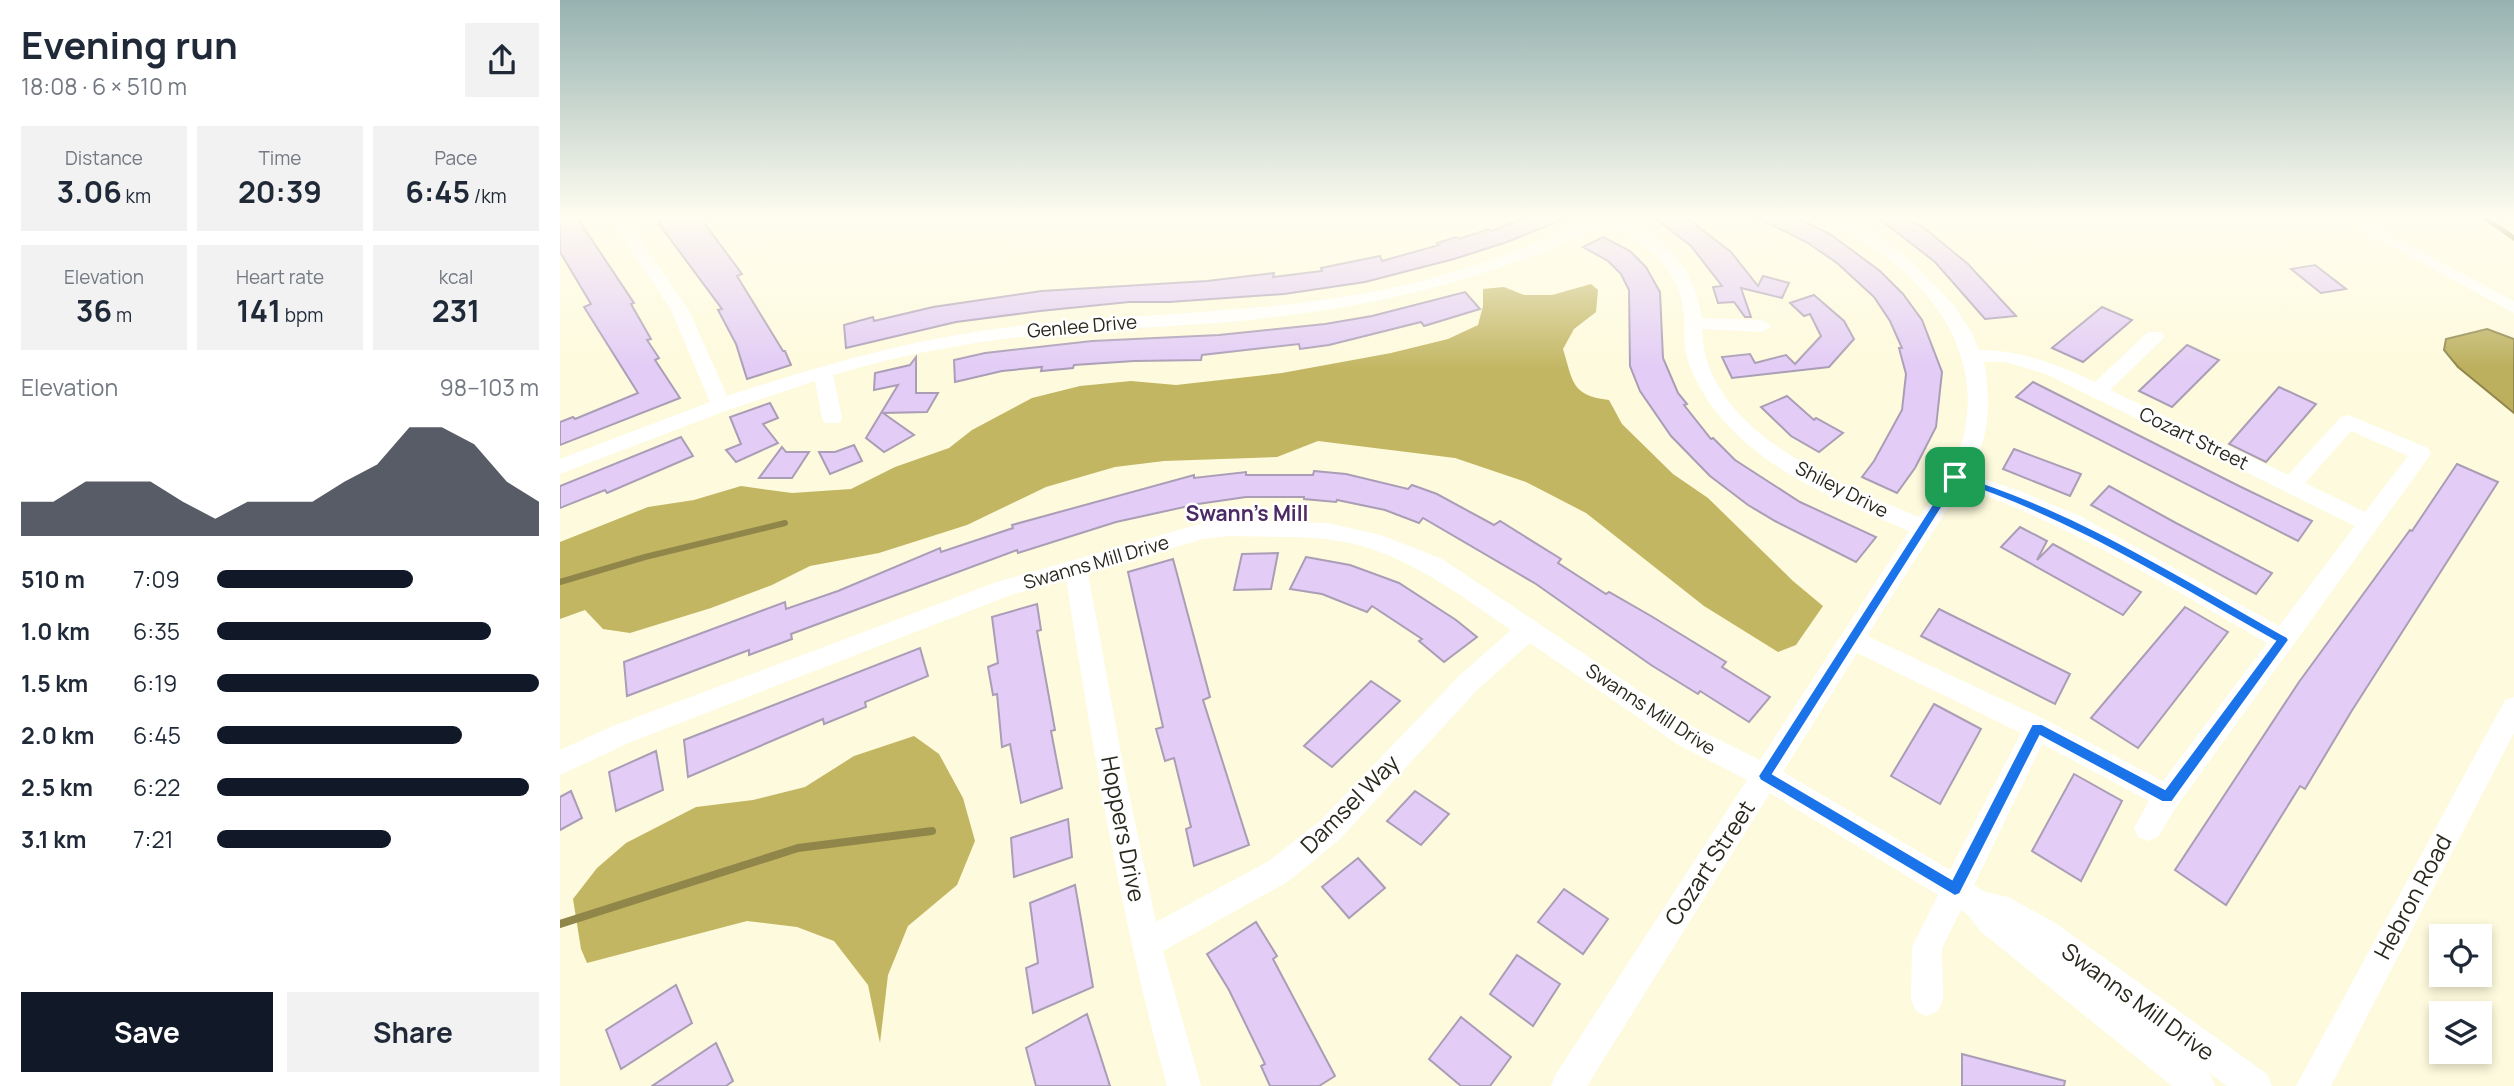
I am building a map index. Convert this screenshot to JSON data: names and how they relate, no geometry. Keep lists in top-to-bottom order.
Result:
{
  "streets": {
    "street": [
      "Genlee Drive",
      "Cozart Street",
      "Shiley Drive",
      "Swanns Mill Drive",
      "Damsel Way",
      "Hoppers Drive",
      "Hebron Road"
    ]
  },
  "crossings": [
    ["Cozart Street", "Shiley Drive"],
    ["Cozart Street", "Swanns Mill Drive"],
    ["Swanns Mill Drive", "Damsel Way"],
    ["Swanns Mill Drive", "Hoppers Drive"],
    ["Damsel Way", "Hoppers Drive"]
  ],
  "districts": ["Swann's Mill"],
  "page": {
    "heading": ["Evening run", "18:08 · 6 × 510 m"],
    "stats": [
      ["Distance", "3.06 km"],
      ["Time", "20:39"],
      ["Pace", "6:45 /km"],
      ["Elevation", "36 m"],
      ["Heart rate", "141 bpm"],
      ["kcal", "231"]
    ],
    "chart": ["Elevation", "98–103 m"],
    "list": [
      {
        "name": "510 m",
        "note": "7:09"
      },
      {
        "name": "1.0 km",
        "note": "6:35"
      },
      {
        "name": "1.5 km",
        "note": "6:19"
      },
      {
        "name": "2.0 km",
        "note": "6:45"
      },
      {
        "name": "2.5 km",
        "note": "6:22"
      },
      {
        "name": "3.1 km",
        "note": "7:21"
      }
    ],
    "buttons": ["Save", "Share"]
  }
}
